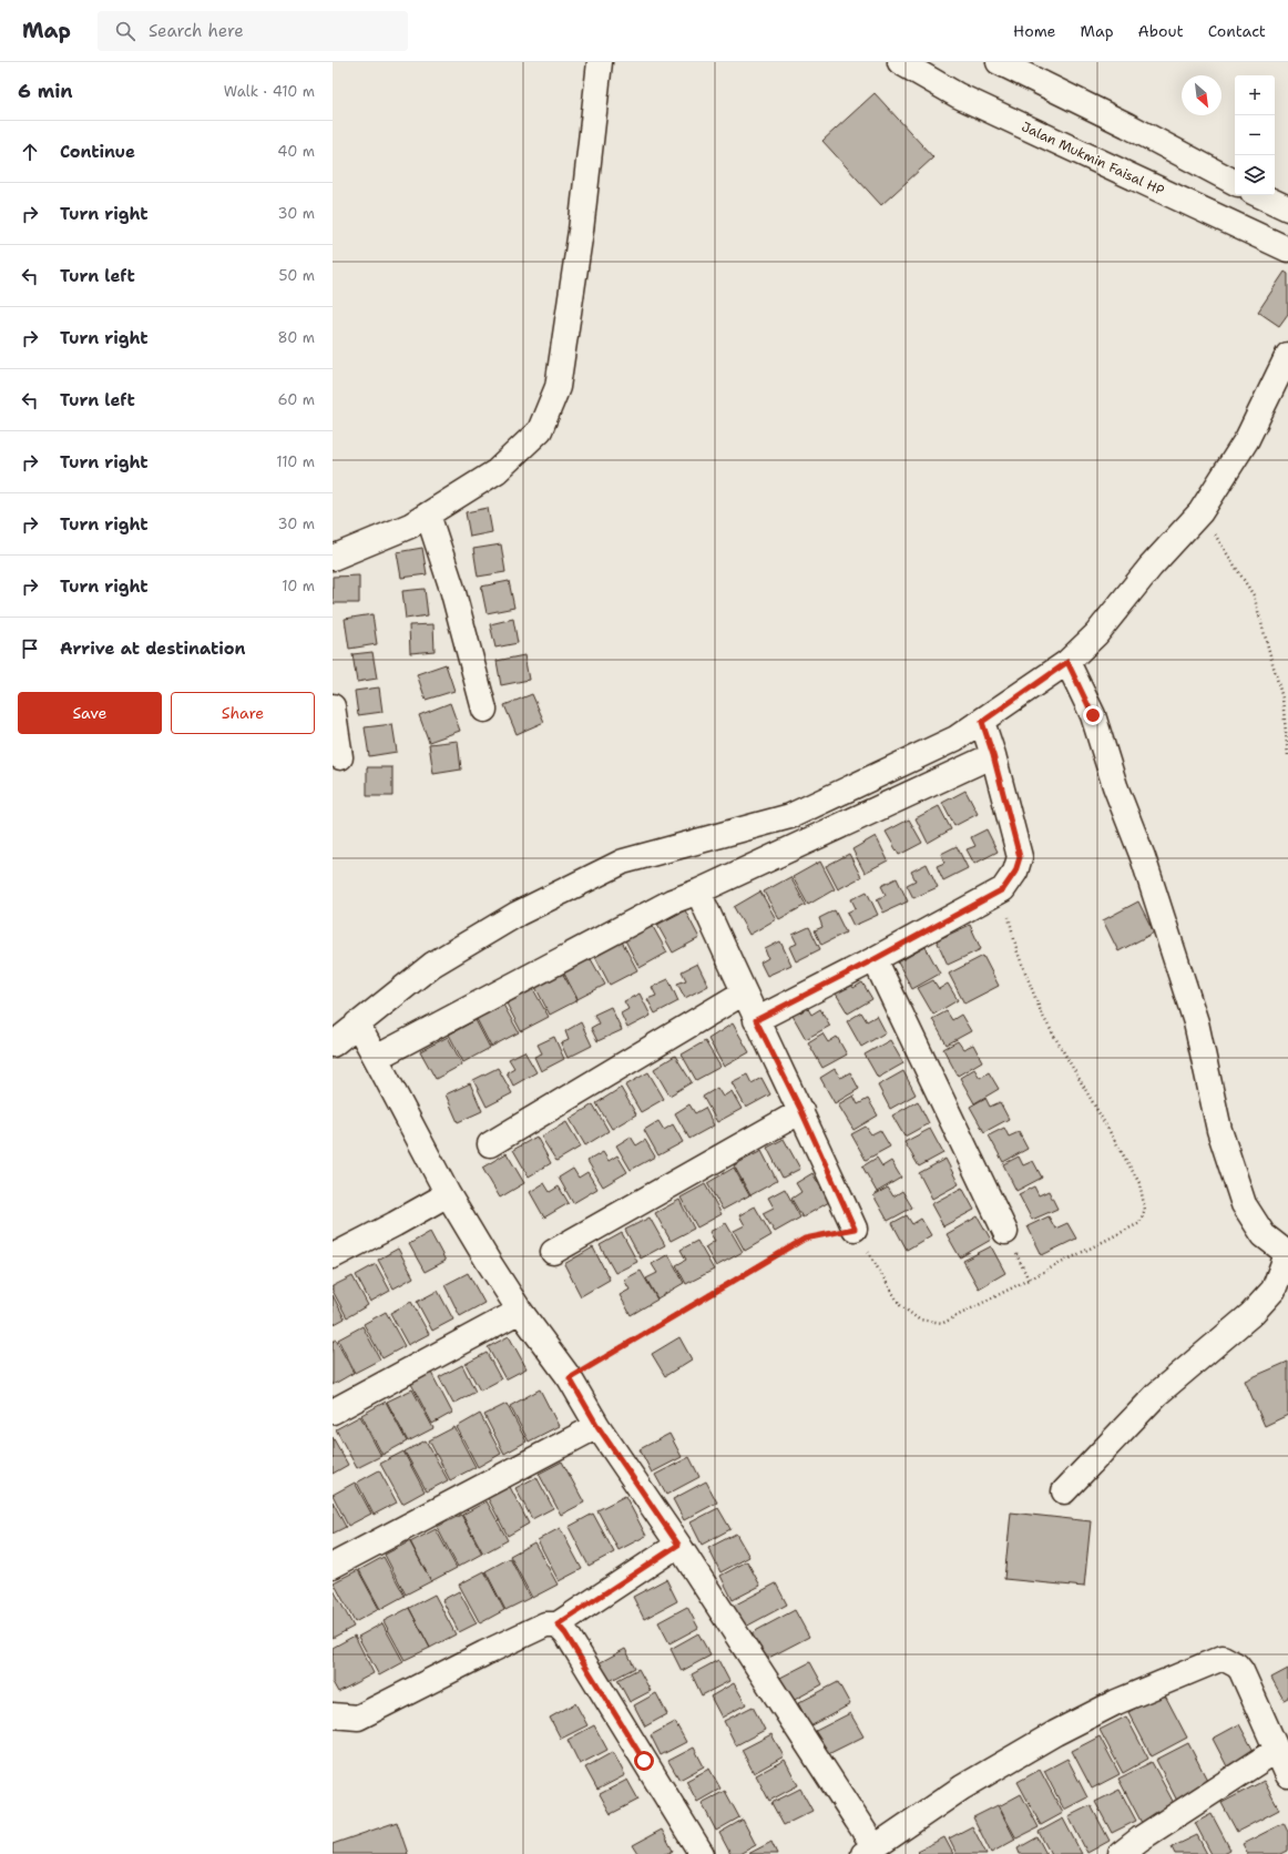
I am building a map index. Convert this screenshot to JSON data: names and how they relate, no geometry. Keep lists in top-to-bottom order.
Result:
{
  "streets": {
    "street": ["Jalan Mukmin Faisal HP"]
  },
  "north": "bottom right",
  "page": {
    "header": "Map",
    "search": "Search here",
    "nav": [
      "Home",
      "Map",
      "About",
      "Contact"
    ],
    "heading": ["6 min", "Walk · 410 m"],
    "map_buttons": ["+", "−"],
    "list": [
      ["Continue", "40 m"],
      ["Turn right", "30 m"],
      ["Turn left", "50 m"],
      ["Turn right", "80 m"],
      ["Turn left", "60 m"],
      ["Turn right", "110 m"],
      ["Turn right", "30 m"],
      ["Turn right", "10 m"],
      "Arrive at destination"
    ],
    "buttons": ["Save", "Share"]
  }
}
